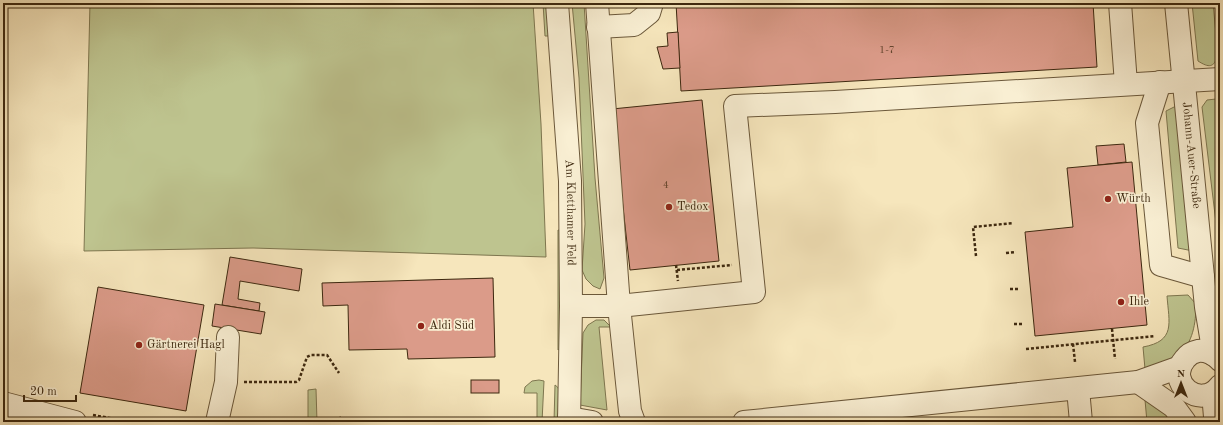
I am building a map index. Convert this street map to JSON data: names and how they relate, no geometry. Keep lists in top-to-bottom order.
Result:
{
  "streets": {
    "street": ["Johann-Auer-Straße", "Am Kletthamer Feld"]
  },
  "places": [
    "Würth",
    "Tedox",
    "Ihle",
    "Aldi Süd",
    "Gärtnerei Hagl"
  ],
  "house_numbers": ["1-7", "4"],
  "scale_bar": "20 m",
  "north": "top"
}
